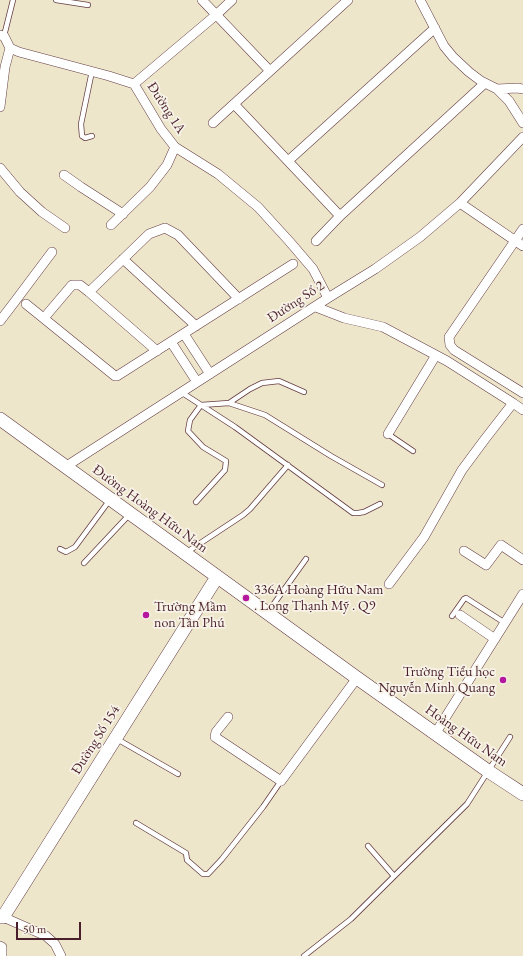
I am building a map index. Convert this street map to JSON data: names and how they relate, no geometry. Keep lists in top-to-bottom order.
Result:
{
  "streets": {
    "main road": ["Đường Hoàng Hữu Nam", "Hoàng Hữu Nam", "Đường Số 154"],
    "street": ["Đường 1A", "Đường Số 2"]
  },
  "crossings": [
    ["Đường 1A", "Đường Số 2"],
    ["Đường Số 2", "Đường Hoàng Hữu Nam"],
    ["Đường Hoàng Hữu Nam", "Hoàng Hữu Nam"],
    ["Đường Hoàng Hữu Nam", "Đường Số 154"],
    ["Hoàng Hữu Nam", "Đường Số 154"]
  ],
  "places": ["336A Hoàng Hữu Nam . Long Thạnh Mỹ . Q9", "Trường Mầm non Tân Phú", "Trường Tiểu học Nguyễn Minh Quang"],
  "scale_bar": "50 m"
}
